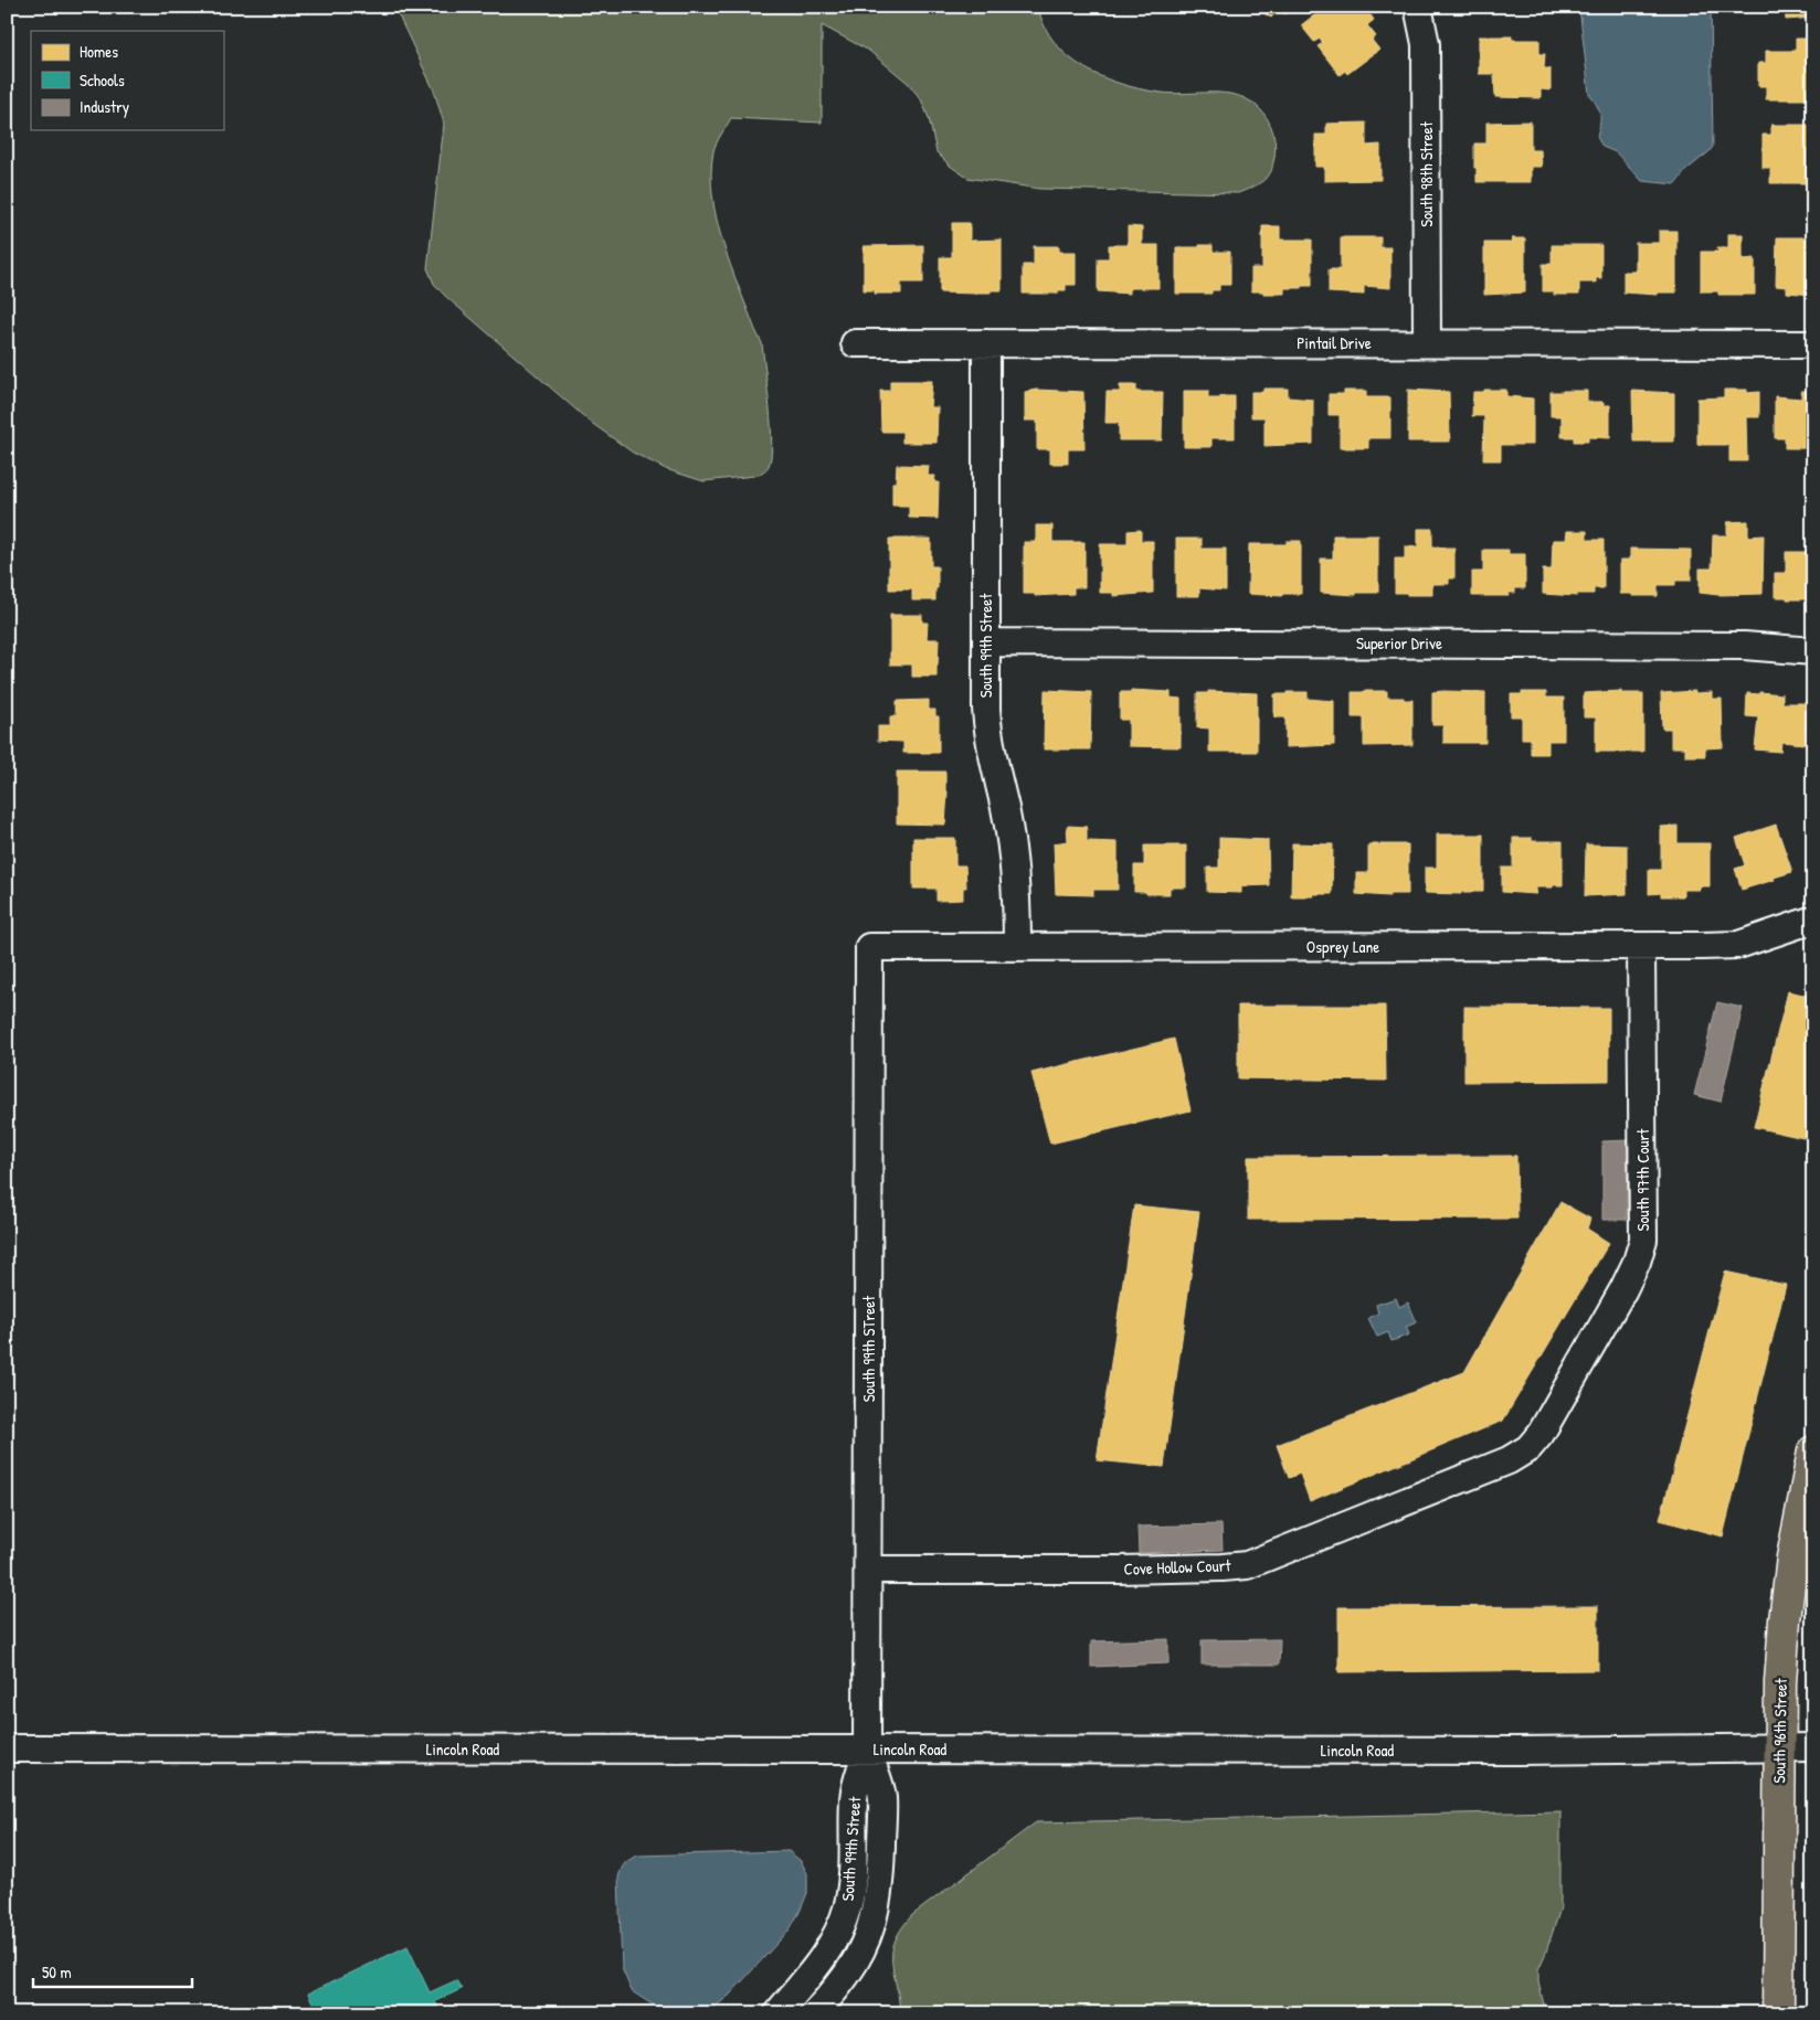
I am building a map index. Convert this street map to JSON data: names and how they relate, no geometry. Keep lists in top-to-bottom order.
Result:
{
  "streets": {
    "main road": ["South 96th Street"],
    "street": [
      "South 98th Street",
      "Pintail Drive",
      "Superior Drive",
      "South 99th Street",
      "Osprey Lane",
      "South 97th Court",
      "South 99th STreet",
      "Cove Hollow Court",
      "Lincoln Road"
    ]
  },
  "crossings": [
    ["South 98th Street", "Pintail Drive"],
    ["Pintail Drive", "South 99th Street"],
    ["Superior Drive", "South 99th Street"],
    ["South 99th Street", "Osprey Lane"],
    ["South 99th Street", "South 99th STreet"],
    ["South 99th Street", "Lincoln Road"],
    ["Osprey Lane", "South 97th Court"],
    ["Osprey Lane", "South 99th STreet"],
    ["South 97th Court", "Cove Hollow Court"],
    ["South 99th STreet", "Cove Hollow Court"],
    ["South 99th STreet", "Lincoln Road"],
    ["South 96th Street", "Lincoln Road"]
  ],
  "legend": ["Homes", "Schools", "Industry"],
  "scale_bar": "50 m"
}
